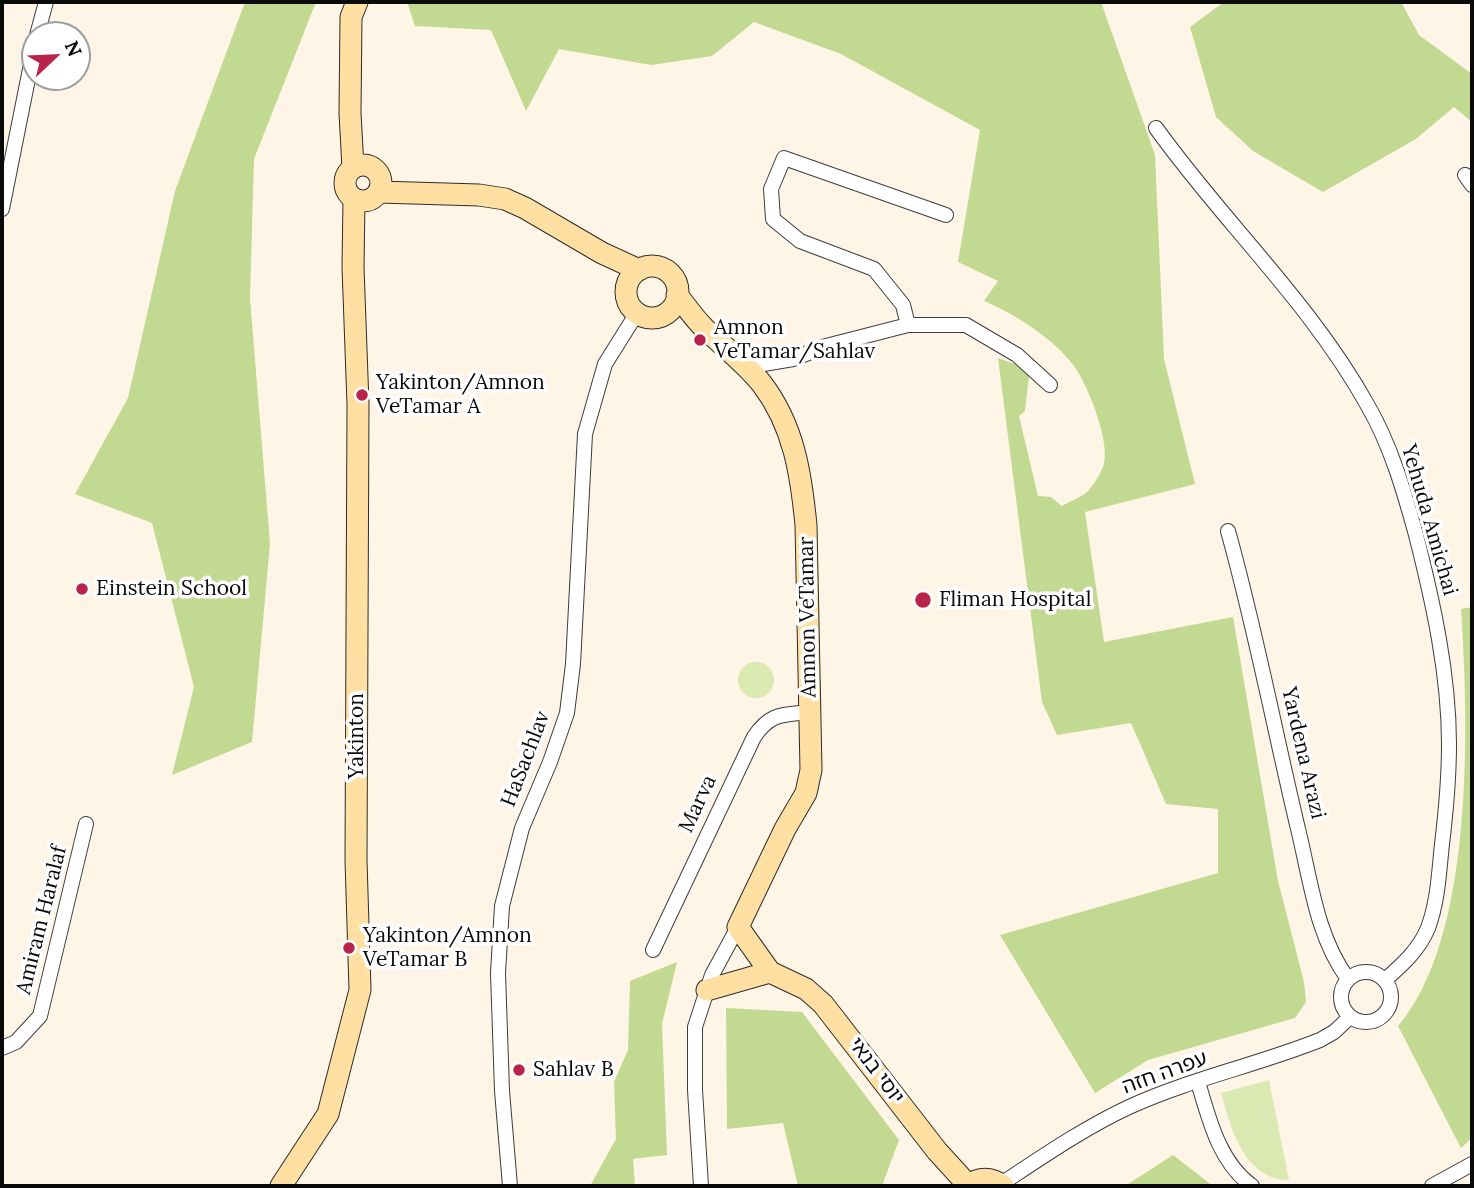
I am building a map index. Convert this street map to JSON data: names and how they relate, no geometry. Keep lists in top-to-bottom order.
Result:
{
  "streets": {
    "street": [
      "Yehuda Amichai",
      "Amnon VeTamar",
      "Yakinton",
      "Yardena Arazi",
      "HaSachlav",
      "Marva",
      "Amiram Haralaf",
      "יוסי בנאי",
      "עפרה חזה"
    ]
  },
  "crossings": [
    ["Yehuda Amichai", "Yardena Arazi"],
    ["Yehuda Amichai", "עפרה חזה"],
    ["Amnon VeTamar", "HaSachlav"],
    ["Amnon VeTamar", "Marva"],
    ["Amnon VeTamar", "יוסי בנאי"],
    ["Yardena Arazi", "עפרה חזה"]
  ],
  "places": [
    "Amnon VeTamar/Sahlav",
    "Yakinton/Amnon VeTamar A",
    "Einstein School",
    "Fliman Hospital",
    "Yakinton/Amnon VeTamar B",
    "Sahlav B"
  ],
  "north": "top right"
}
